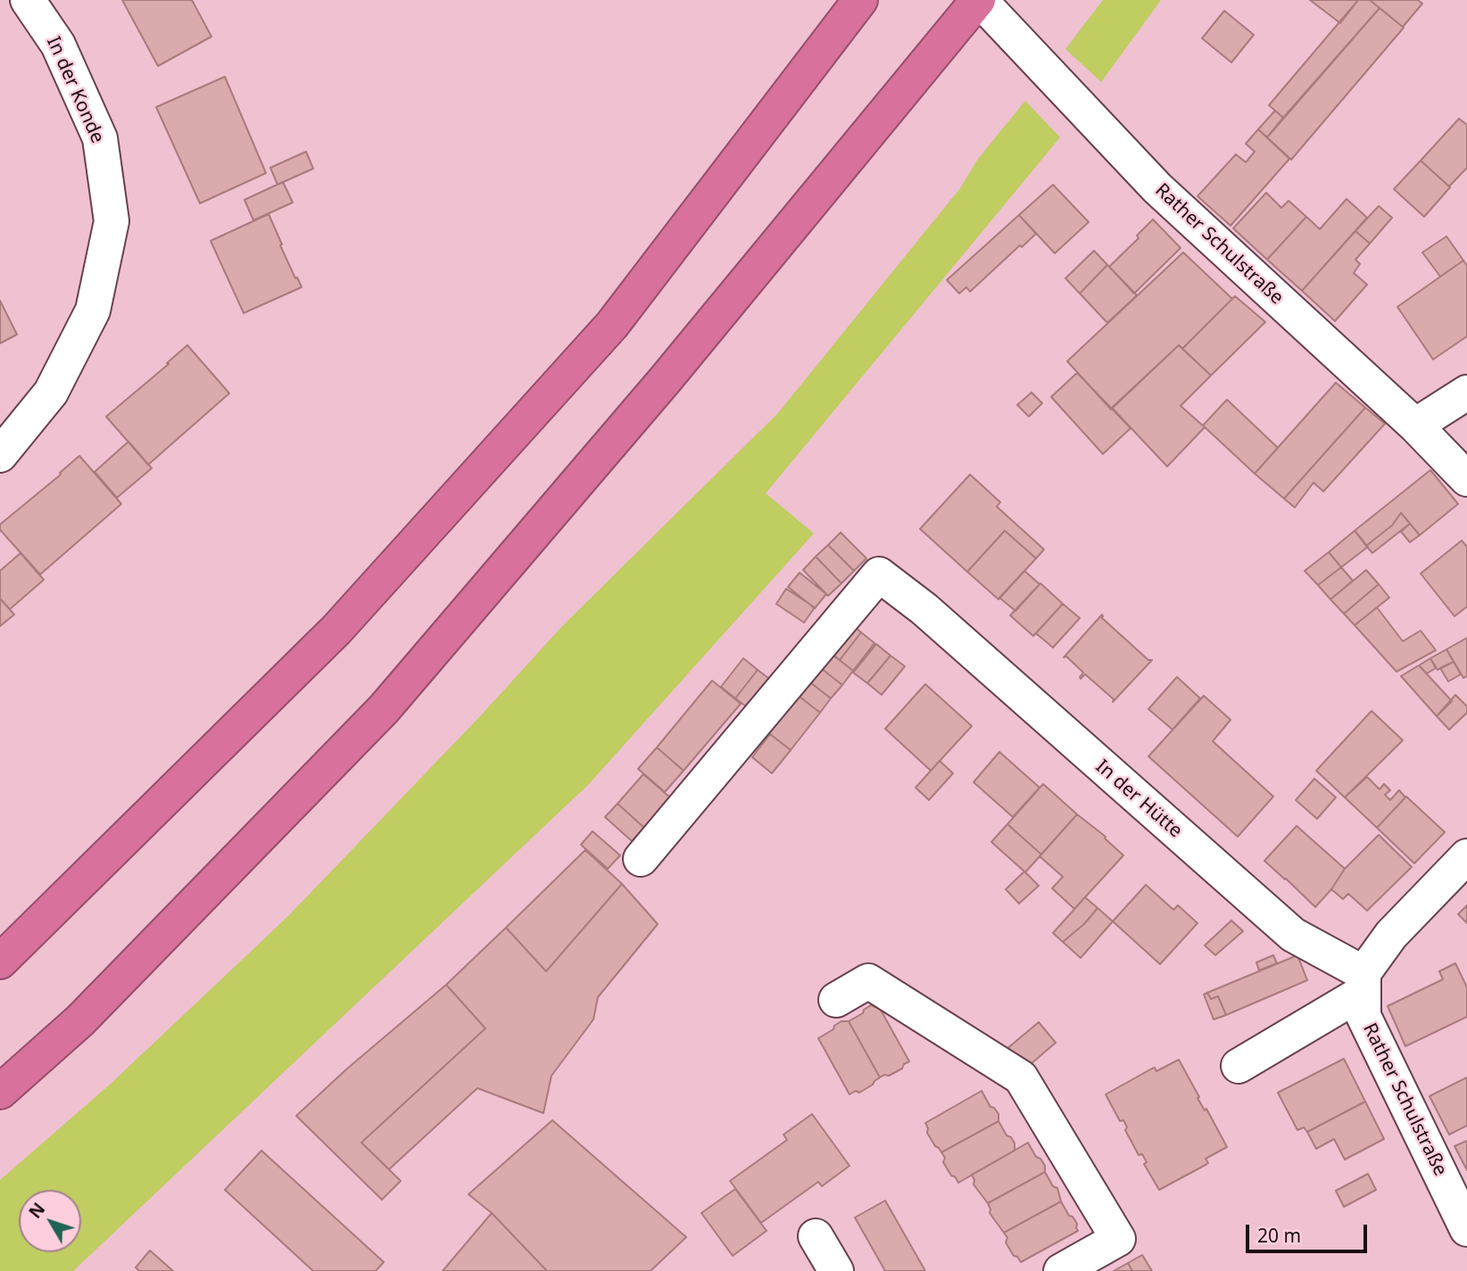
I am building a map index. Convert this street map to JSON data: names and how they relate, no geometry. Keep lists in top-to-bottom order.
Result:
{
  "streets": {
    "street": ["In der Konde", "Rather Schulstraße", "In der Hütte"]
  },
  "crossings": [
    ["Rather Schulstraße", "In der Hütte"]
  ],
  "scale_bar": "20 m",
  "north": "top left"
}
